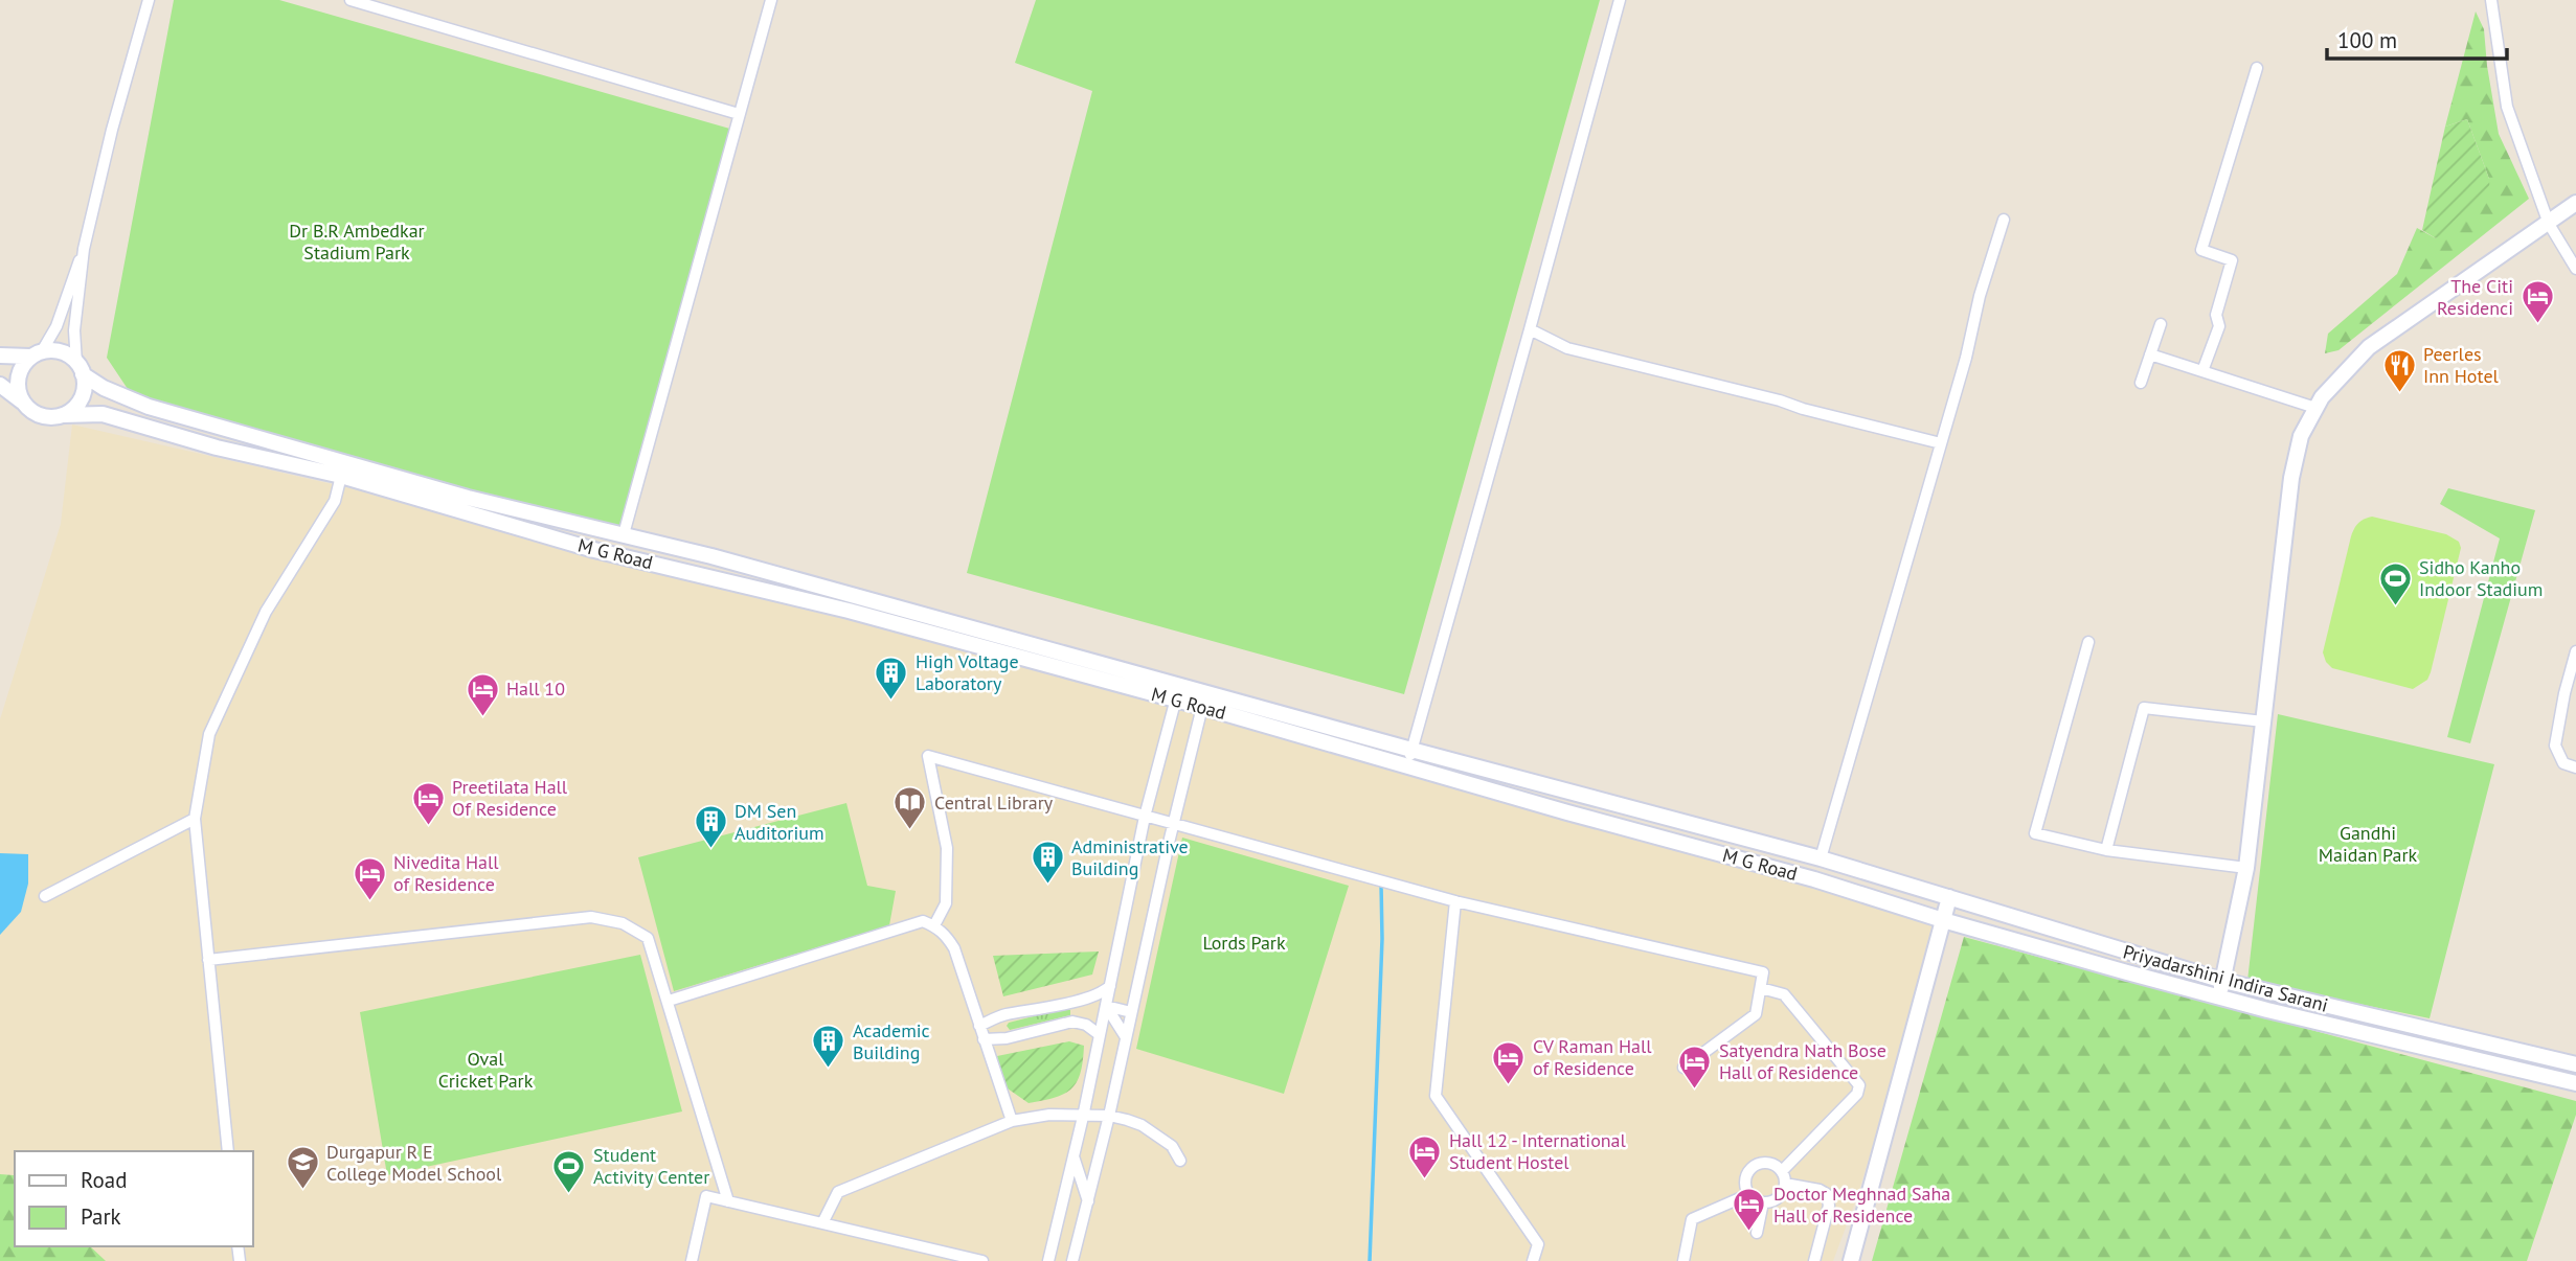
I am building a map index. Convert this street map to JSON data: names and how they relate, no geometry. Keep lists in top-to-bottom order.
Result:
{
  "streets": {
    "street": ["M G Road", "Priyadarshini Indira Sarani"]
  },
  "crossings": [
    ["M G Road", "Priyadarshini Indira Sarani"]
  ],
  "parks": [
    "Dr B.R Ambedkar Stadium Park",
    "Gandhi Maidan Park",
    "Lords Park",
    "Oval Cricket Park"
  ],
  "places": {
    "hotel": [
      "The Citi Residenci",
      "Hall 10",
      "Preetilata Hall Of Residence",
      "Nivedita Hall of Residence",
      "CV Raman Hall of Residence",
      "Satyendra Nath Bose Hall of Residence",
      "Hall 12 - International Student Hostel",
      "Doctor Meghnad Saha Hall of Residence"
    ],
    "restaurant": ["Peerles Inn Hotel"],
    "sports": ["Sidho Kanho Indoor Stadium", "Student Activity Center"],
    "building": [
      "High Voltage Laboratory",
      "DM Sen Auditorium",
      "Administrative Building",
      "Academic Building"
    ],
    "library": ["Central Library"],
    "school or university": ["Durgapur R E College Model School"]
  },
  "legend": ["Road", "Park"],
  "scale_bar": "100 m"
}
